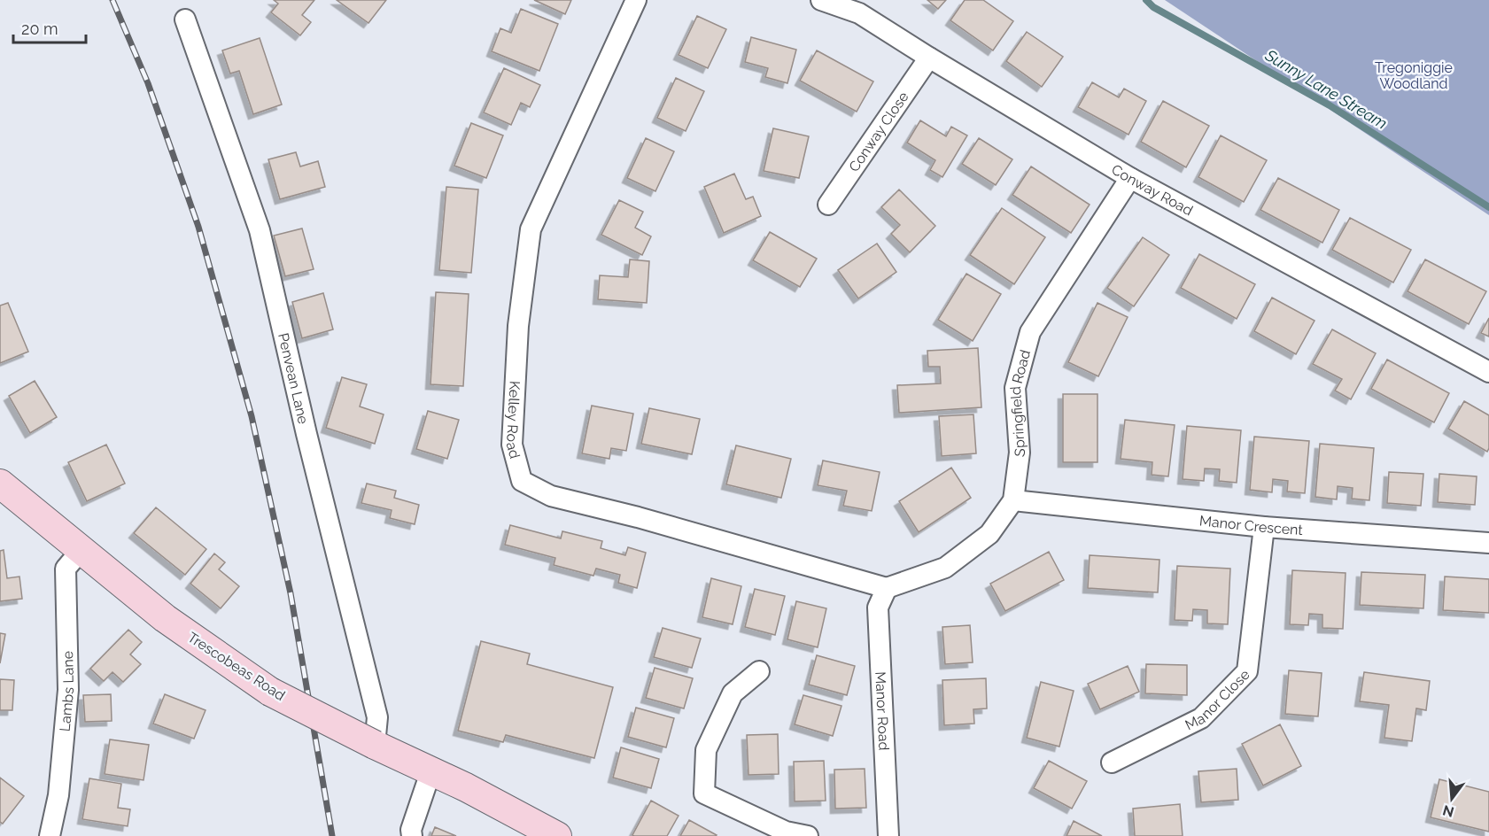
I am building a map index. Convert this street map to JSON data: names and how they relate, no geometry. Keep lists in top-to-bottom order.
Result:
{
  "streets": {
    "street": [
      "Conway Close",
      "Conway Road",
      "Penvean Lane",
      "Springfield Road",
      "Kelley Road",
      "Manor Crescent",
      "Trescobeas Road",
      "Lambs Lane",
      "Manor Close",
      "Manor Road"
    ]
  },
  "crossings": [
    ["Conway Close", "Conway Road"],
    ["Conway Road", "Springfield Road"],
    ["Penvean Lane", "Trescobeas Road"],
    ["Springfield Road", "Kelley Road"],
    ["Springfield Road", "Manor Crescent"],
    ["Springfield Road", "Manor Road"],
    ["Kelley Road", "Manor Road"],
    ["Manor Crescent", "Manor Close"],
    ["Trescobeas Road", "Lambs Lane"]
  ],
  "water": ["Sunny Lane Stream"],
  "parks": ["Tregoniggie Woodland"],
  "scale_bar": "20 m",
  "north": "bottom"
}
